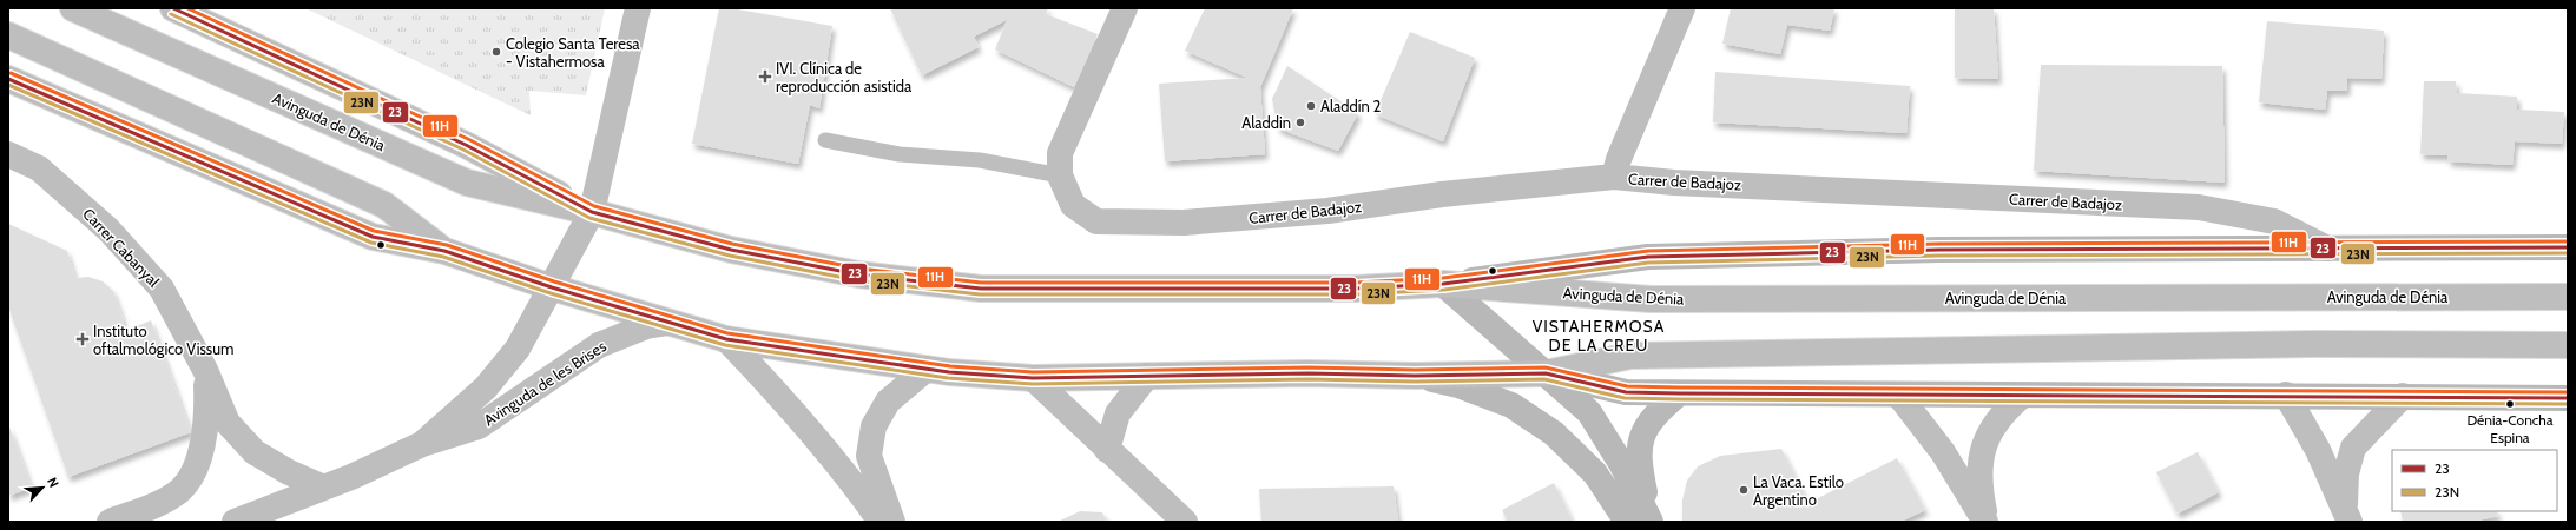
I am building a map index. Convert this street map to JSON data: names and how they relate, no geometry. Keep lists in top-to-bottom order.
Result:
{
  "streets": {
    "main road": [
      "Avinguda de Dénia",
      "Carrer de Badajoz",
      "Carrer Cabanyal",
      "Avinguda de les Brises"
    ]
  },
  "crossings": [
    ["Avinguda de Dénia", "Carrer de Badajoz"],
    ["Avinguda de Dénia", "Avinguda de les Brises"]
  ],
  "districts": ["VISTAHERMOSA DE LA CREU"],
  "places": {
    "other": [
      "Colegio Santa Teresa - Vistahermosa",
      "Aladdín 2",
      "Aladdin",
      "Dénia-Concha Espina",
      "La Vaca. Estilo Argentino"
    ],
    "health": ["IVI. Clínica de reproducción asistida", "Instituto oftalmológico Vissum"]
  },
  "lines": ["transit line 23", "transit line 11H", "transit line 23N"],
  "legend": ["23", "23N"],
  "north": "top right"
}
